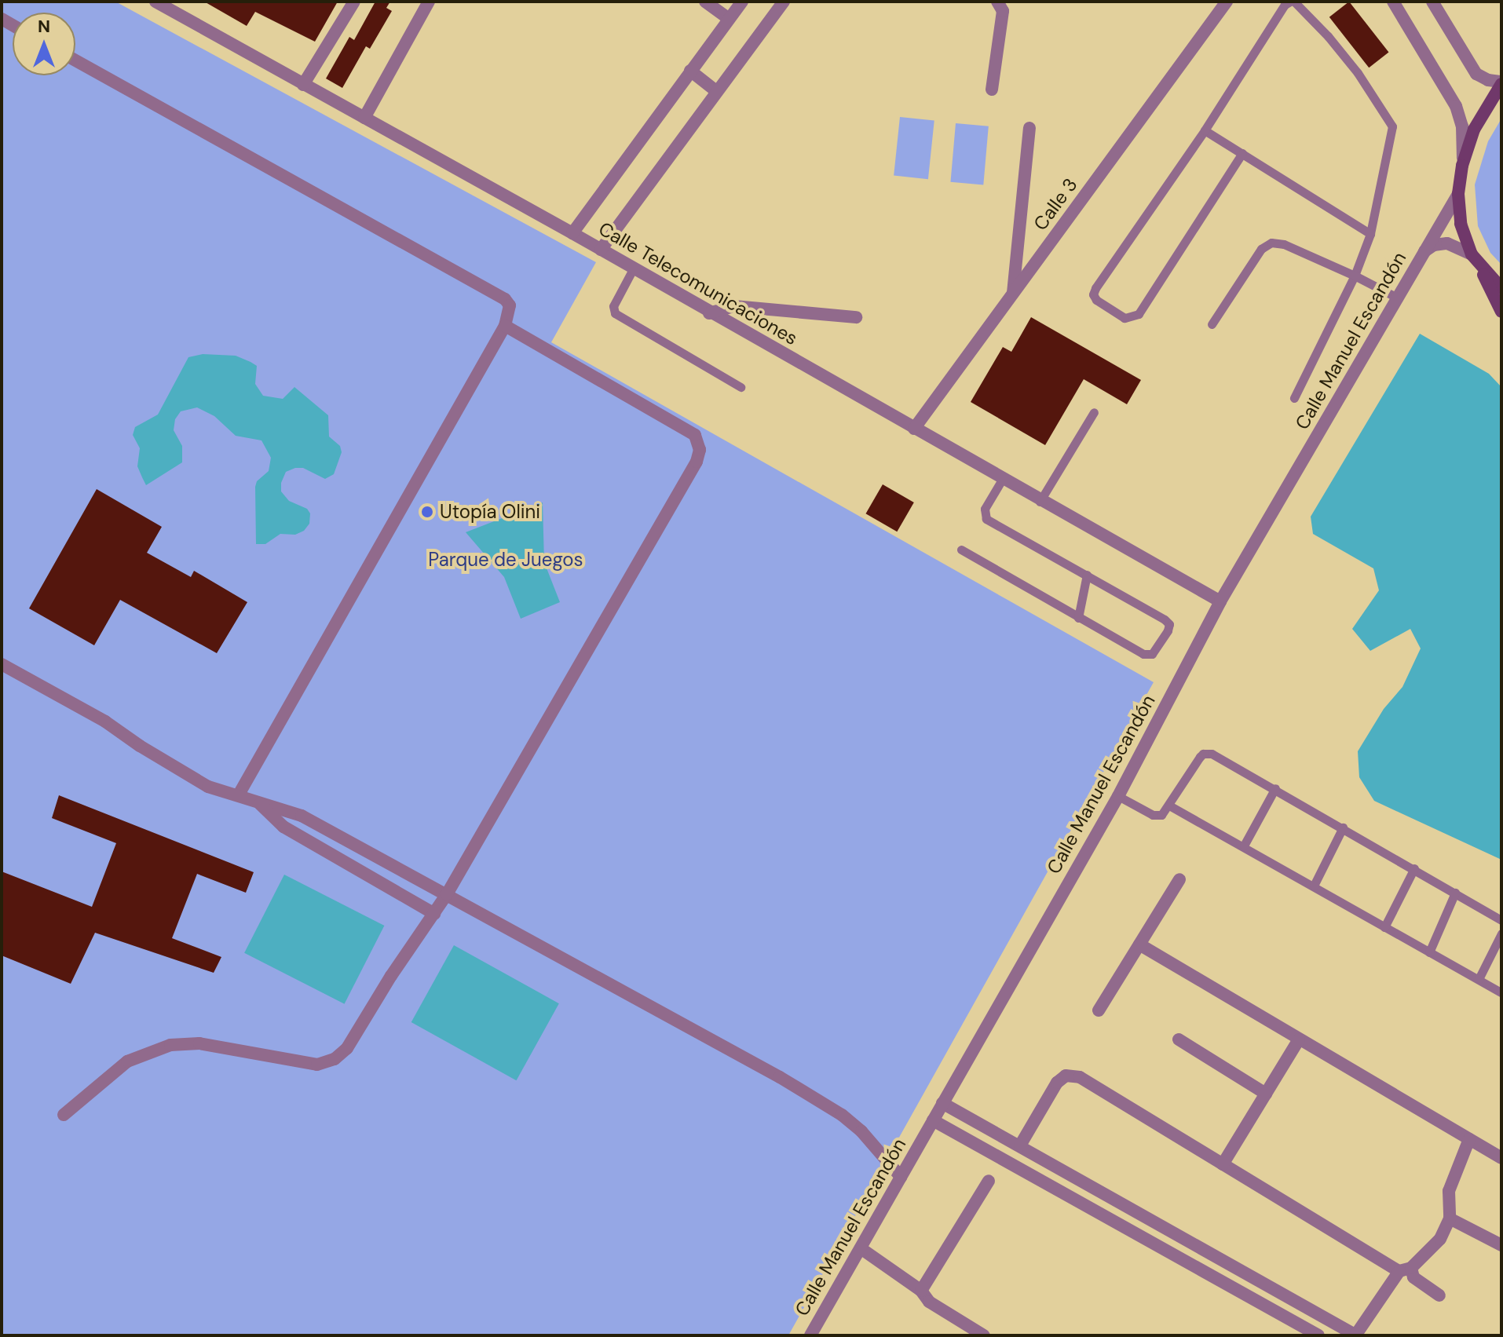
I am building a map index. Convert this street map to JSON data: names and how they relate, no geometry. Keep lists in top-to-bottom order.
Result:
{
  "streets": {
    "street": ["Calle 3", "Calle Telecomunicaciones", "Calle Manuel Escandón"]
  },
  "crossings": [
    ["Calle 3", "Calle Telecomunicaciones"],
    ["Calle Telecomunicaciones", "Calle Manuel Escandón"]
  ],
  "parks": ["Parque de Juegos"],
  "places": ["Utopía Olini"],
  "north": "top"
}
